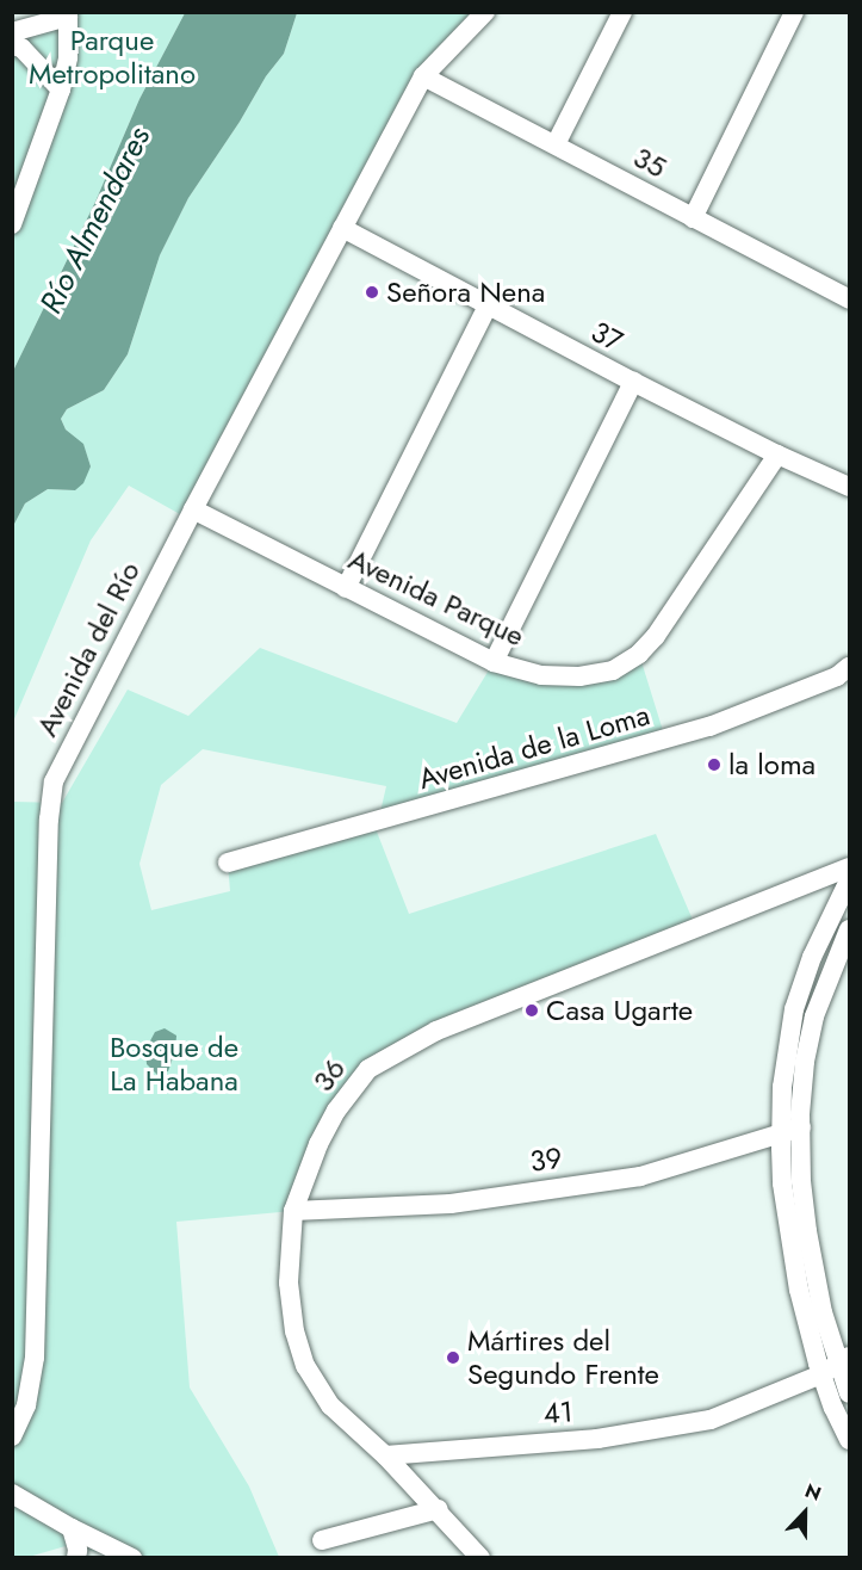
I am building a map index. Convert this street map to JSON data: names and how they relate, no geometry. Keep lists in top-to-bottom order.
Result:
{
  "streets": {
    "street": [
      "35",
      "37",
      "Avenida Parque",
      "Avenida del Río",
      "Avenida de la Loma",
      "36",
      "39",
      "41"
    ]
  },
  "crossings": [
    ["35", "Avenida del Río"],
    ["37", "Avenida Parque"],
    ["37", "Avenida del Río"],
    ["Avenida Parque", "Avenida del Río"],
    ["36", "39"],
    ["36", "41"]
  ],
  "water": ["Río Almendares"],
  "parks": ["Parque Metropolitano", "Bosque de La Habana"],
  "places": [
    "Señora Nena",
    "la loma",
    "Casa Ugarte",
    "Mártires del Segundo Frente"
  ],
  "north": "top"
}
